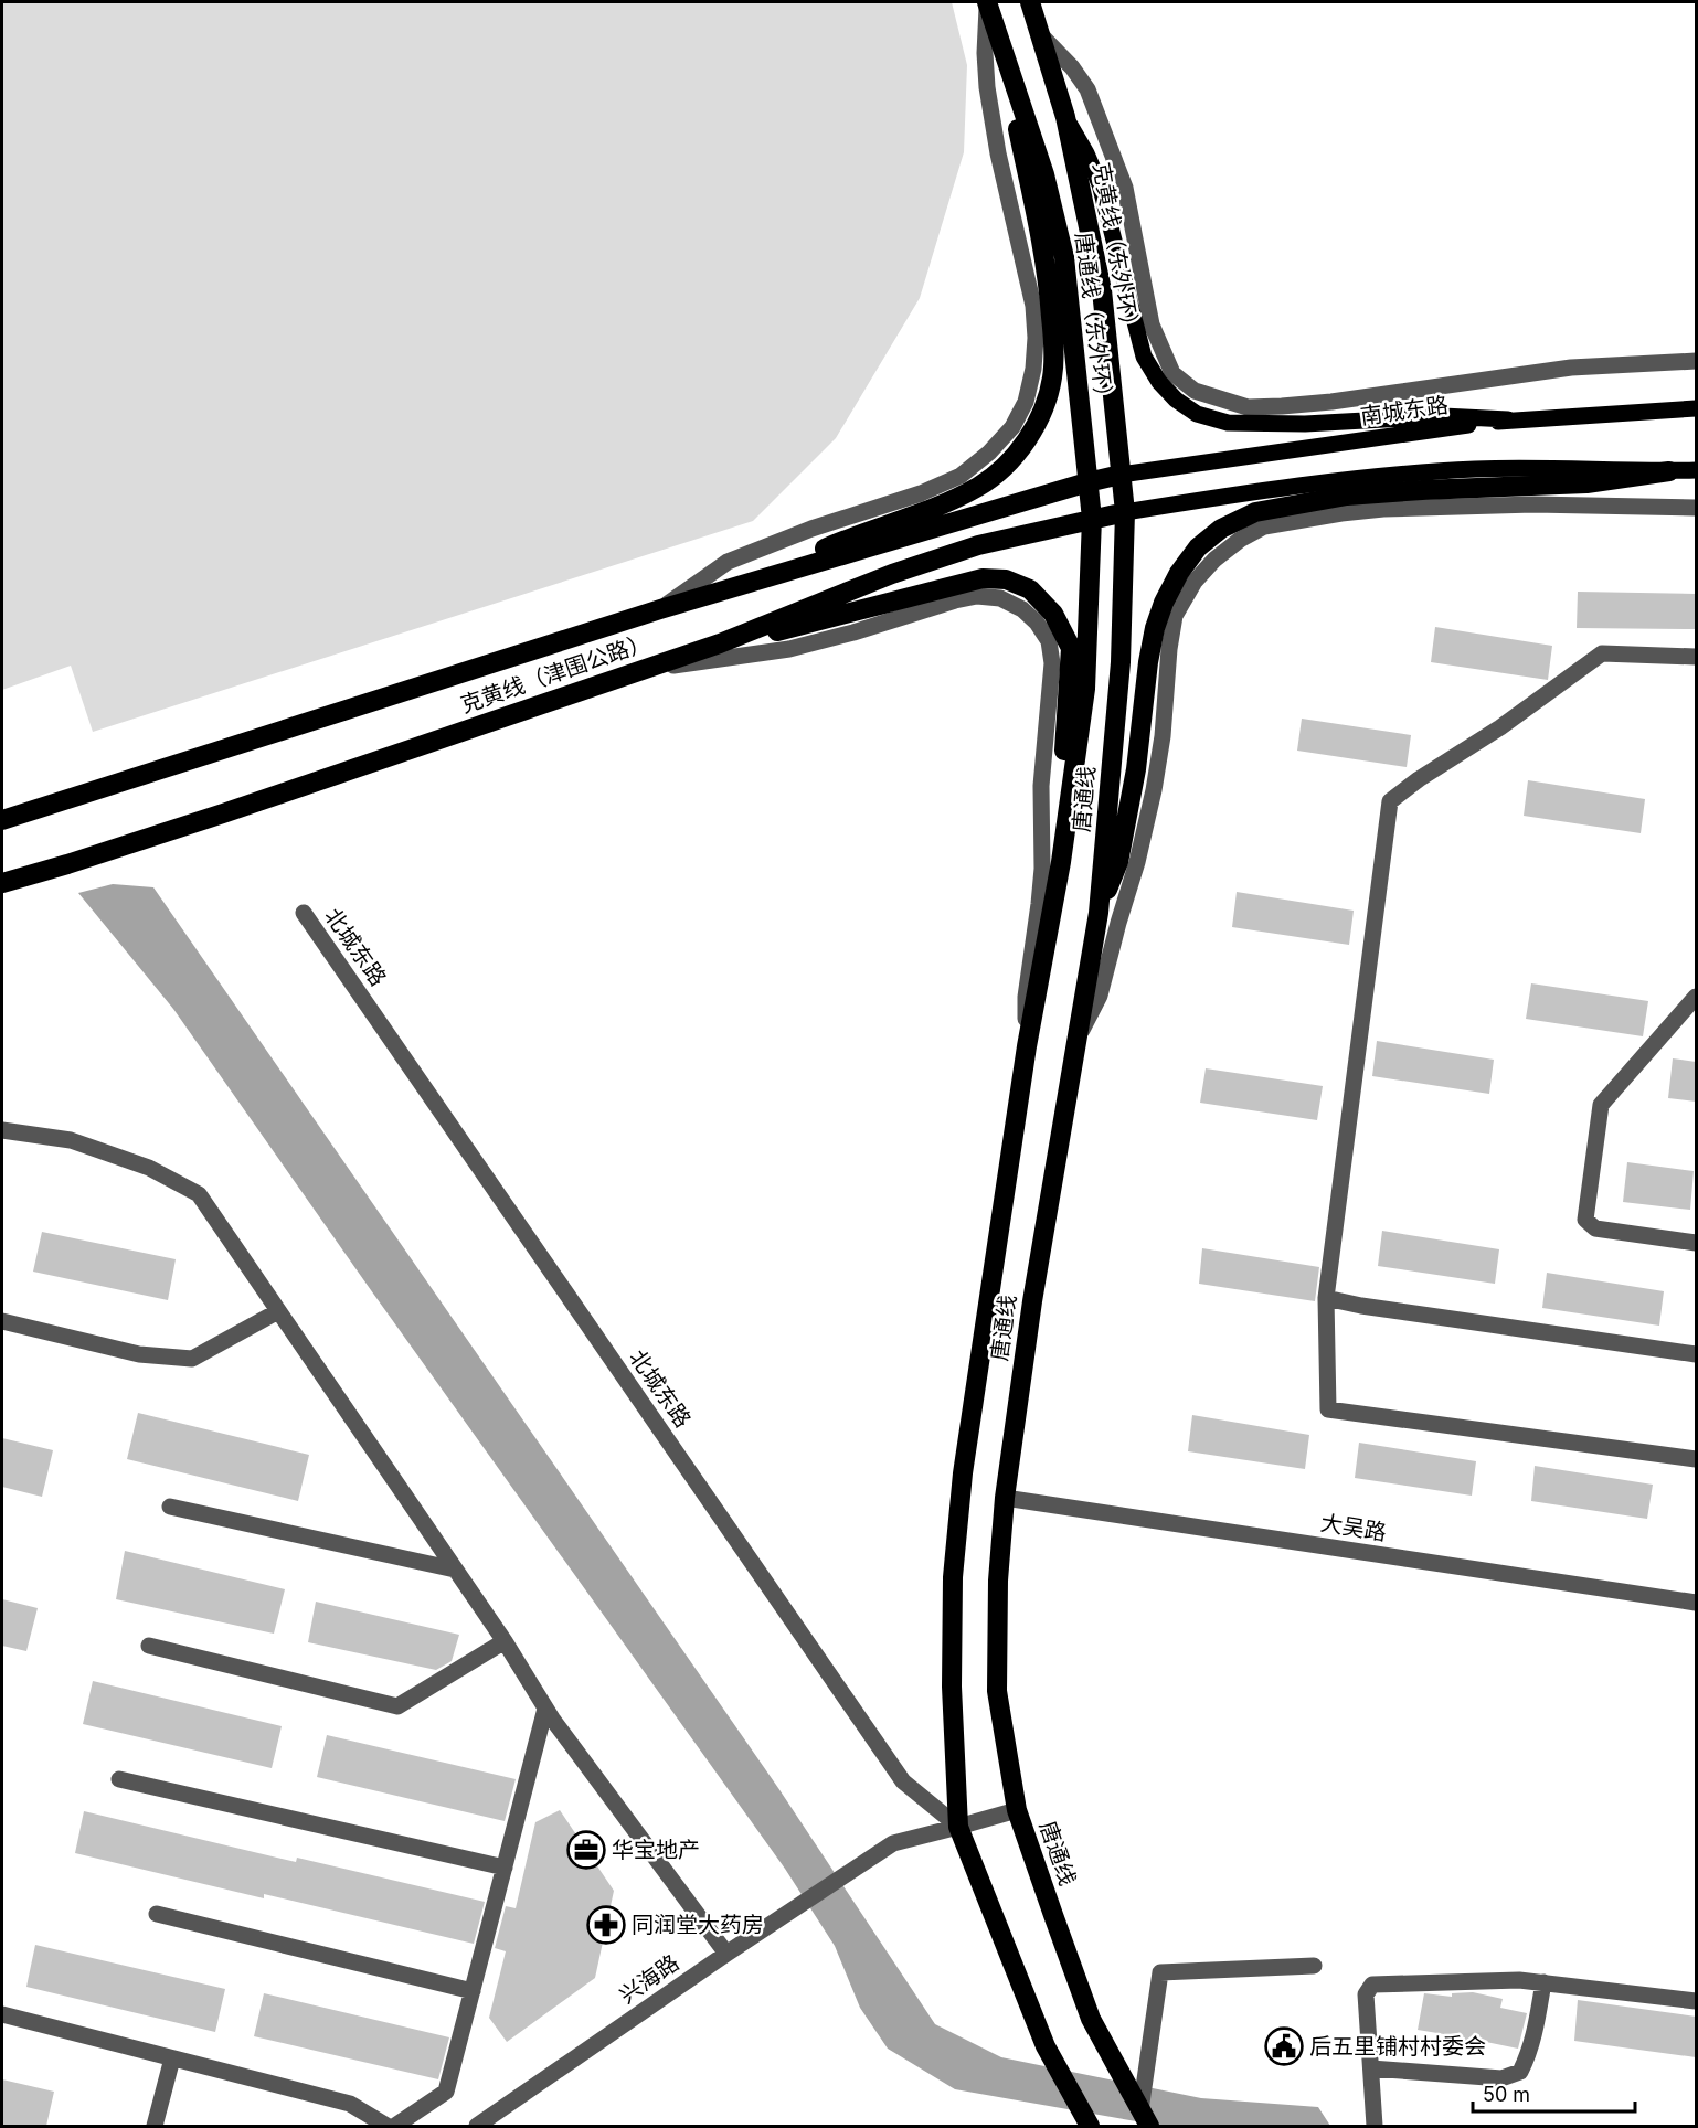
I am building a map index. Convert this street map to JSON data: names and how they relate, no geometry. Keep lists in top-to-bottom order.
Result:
{
  "streets": {
    "highway": [
      "克黄线（东外环）",
      "唐通线（东外环）",
      "克黄线（津围公路）",
      "唐通线"
    ],
    "main road": ["南城东路"],
    "street": ["北城东路", "大吴路", "兴海路"]
  },
  "crossings": [
    ["克黄线（东外环）", "南城东路"],
    ["克黄线（东外环）", "克黄线（津围公路）"],
    ["克黄线（东外环）", "唐通线"],
    ["唐通线（东外环）", "克黄线（津围公路）"],
    ["唐通线（东外环）", "唐通线"],
    ["南城东路", "克黄线（津围公路）"],
    ["克黄线（津围公路）", "唐通线"],
    ["唐通线", "北城东路"],
    ["唐通线", "大吴路"],
    ["唐通线", "兴海路"],
    ["北城东路", "兴海路"]
  ],
  "places": {
    "office": ["华宝地产"],
    "pharmacy": ["同润堂大药房"],
    "public building": ["后五里铺村村委会"]
  },
  "scale_bar": "50 m"
}
